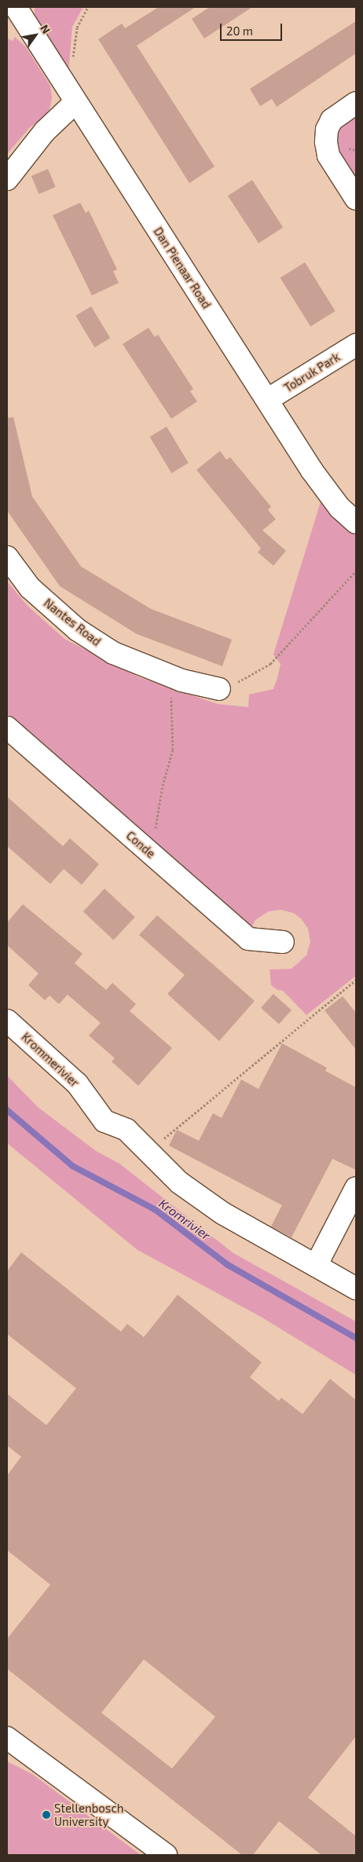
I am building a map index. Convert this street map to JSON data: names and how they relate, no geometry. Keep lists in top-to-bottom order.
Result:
{
  "streets": {
    "street": [
      "Dan Pienaar Road",
      "Tobruk Park",
      "Nantes Road",
      "Conde",
      "Krommerivier"
    ]
  },
  "crossings": [
    ["Dan Pienaar Road", "Tobruk Park"]
  ],
  "water": ["Kromrivier"],
  "places": ["Stellenbosch University"],
  "scale_bar": "20 m",
  "north": "top right"
}
